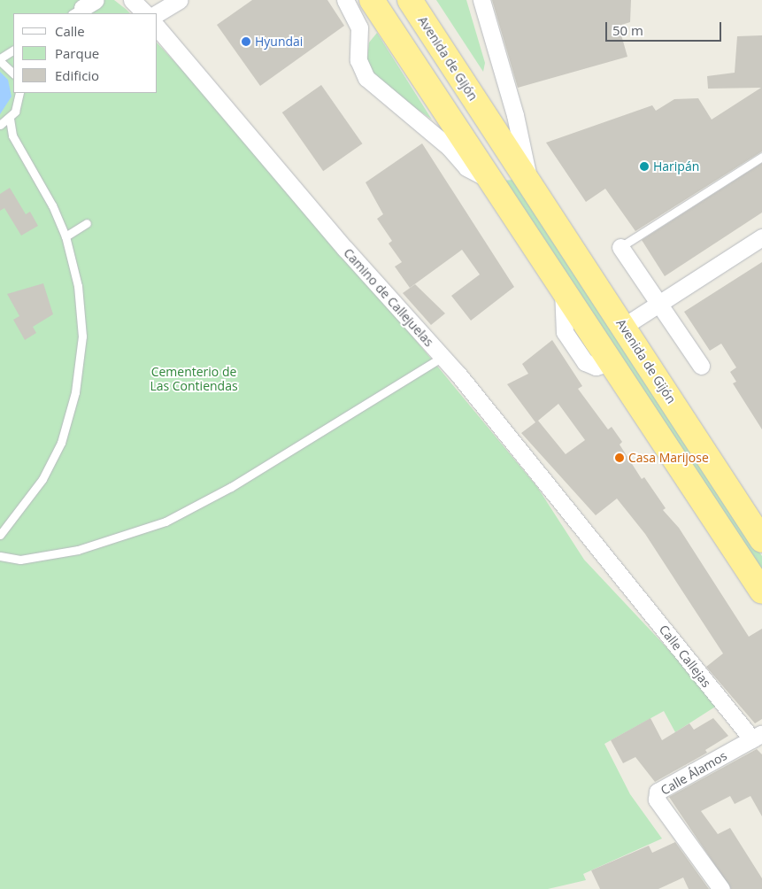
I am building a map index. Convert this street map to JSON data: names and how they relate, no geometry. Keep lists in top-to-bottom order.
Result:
{
  "streets": {
    "highway": ["Avenida de Gijón"],
    "street": ["Camino de Callejuelas", "Calle Callejas", "Calle Álamos"]
  },
  "crossings": [
    ["Camino de Callejuelas", "Calle Callejas"],
    ["Calle Callejas", "Calle Álamos"]
  ],
  "parks": ["Cementerio de Las Contiendas"],
  "places": ["Hyundai", "Haripán", "Casa Marijose"],
  "legend": ["Calle", "Parque", "Edificio"],
  "scale_bar": "50 m"
}
